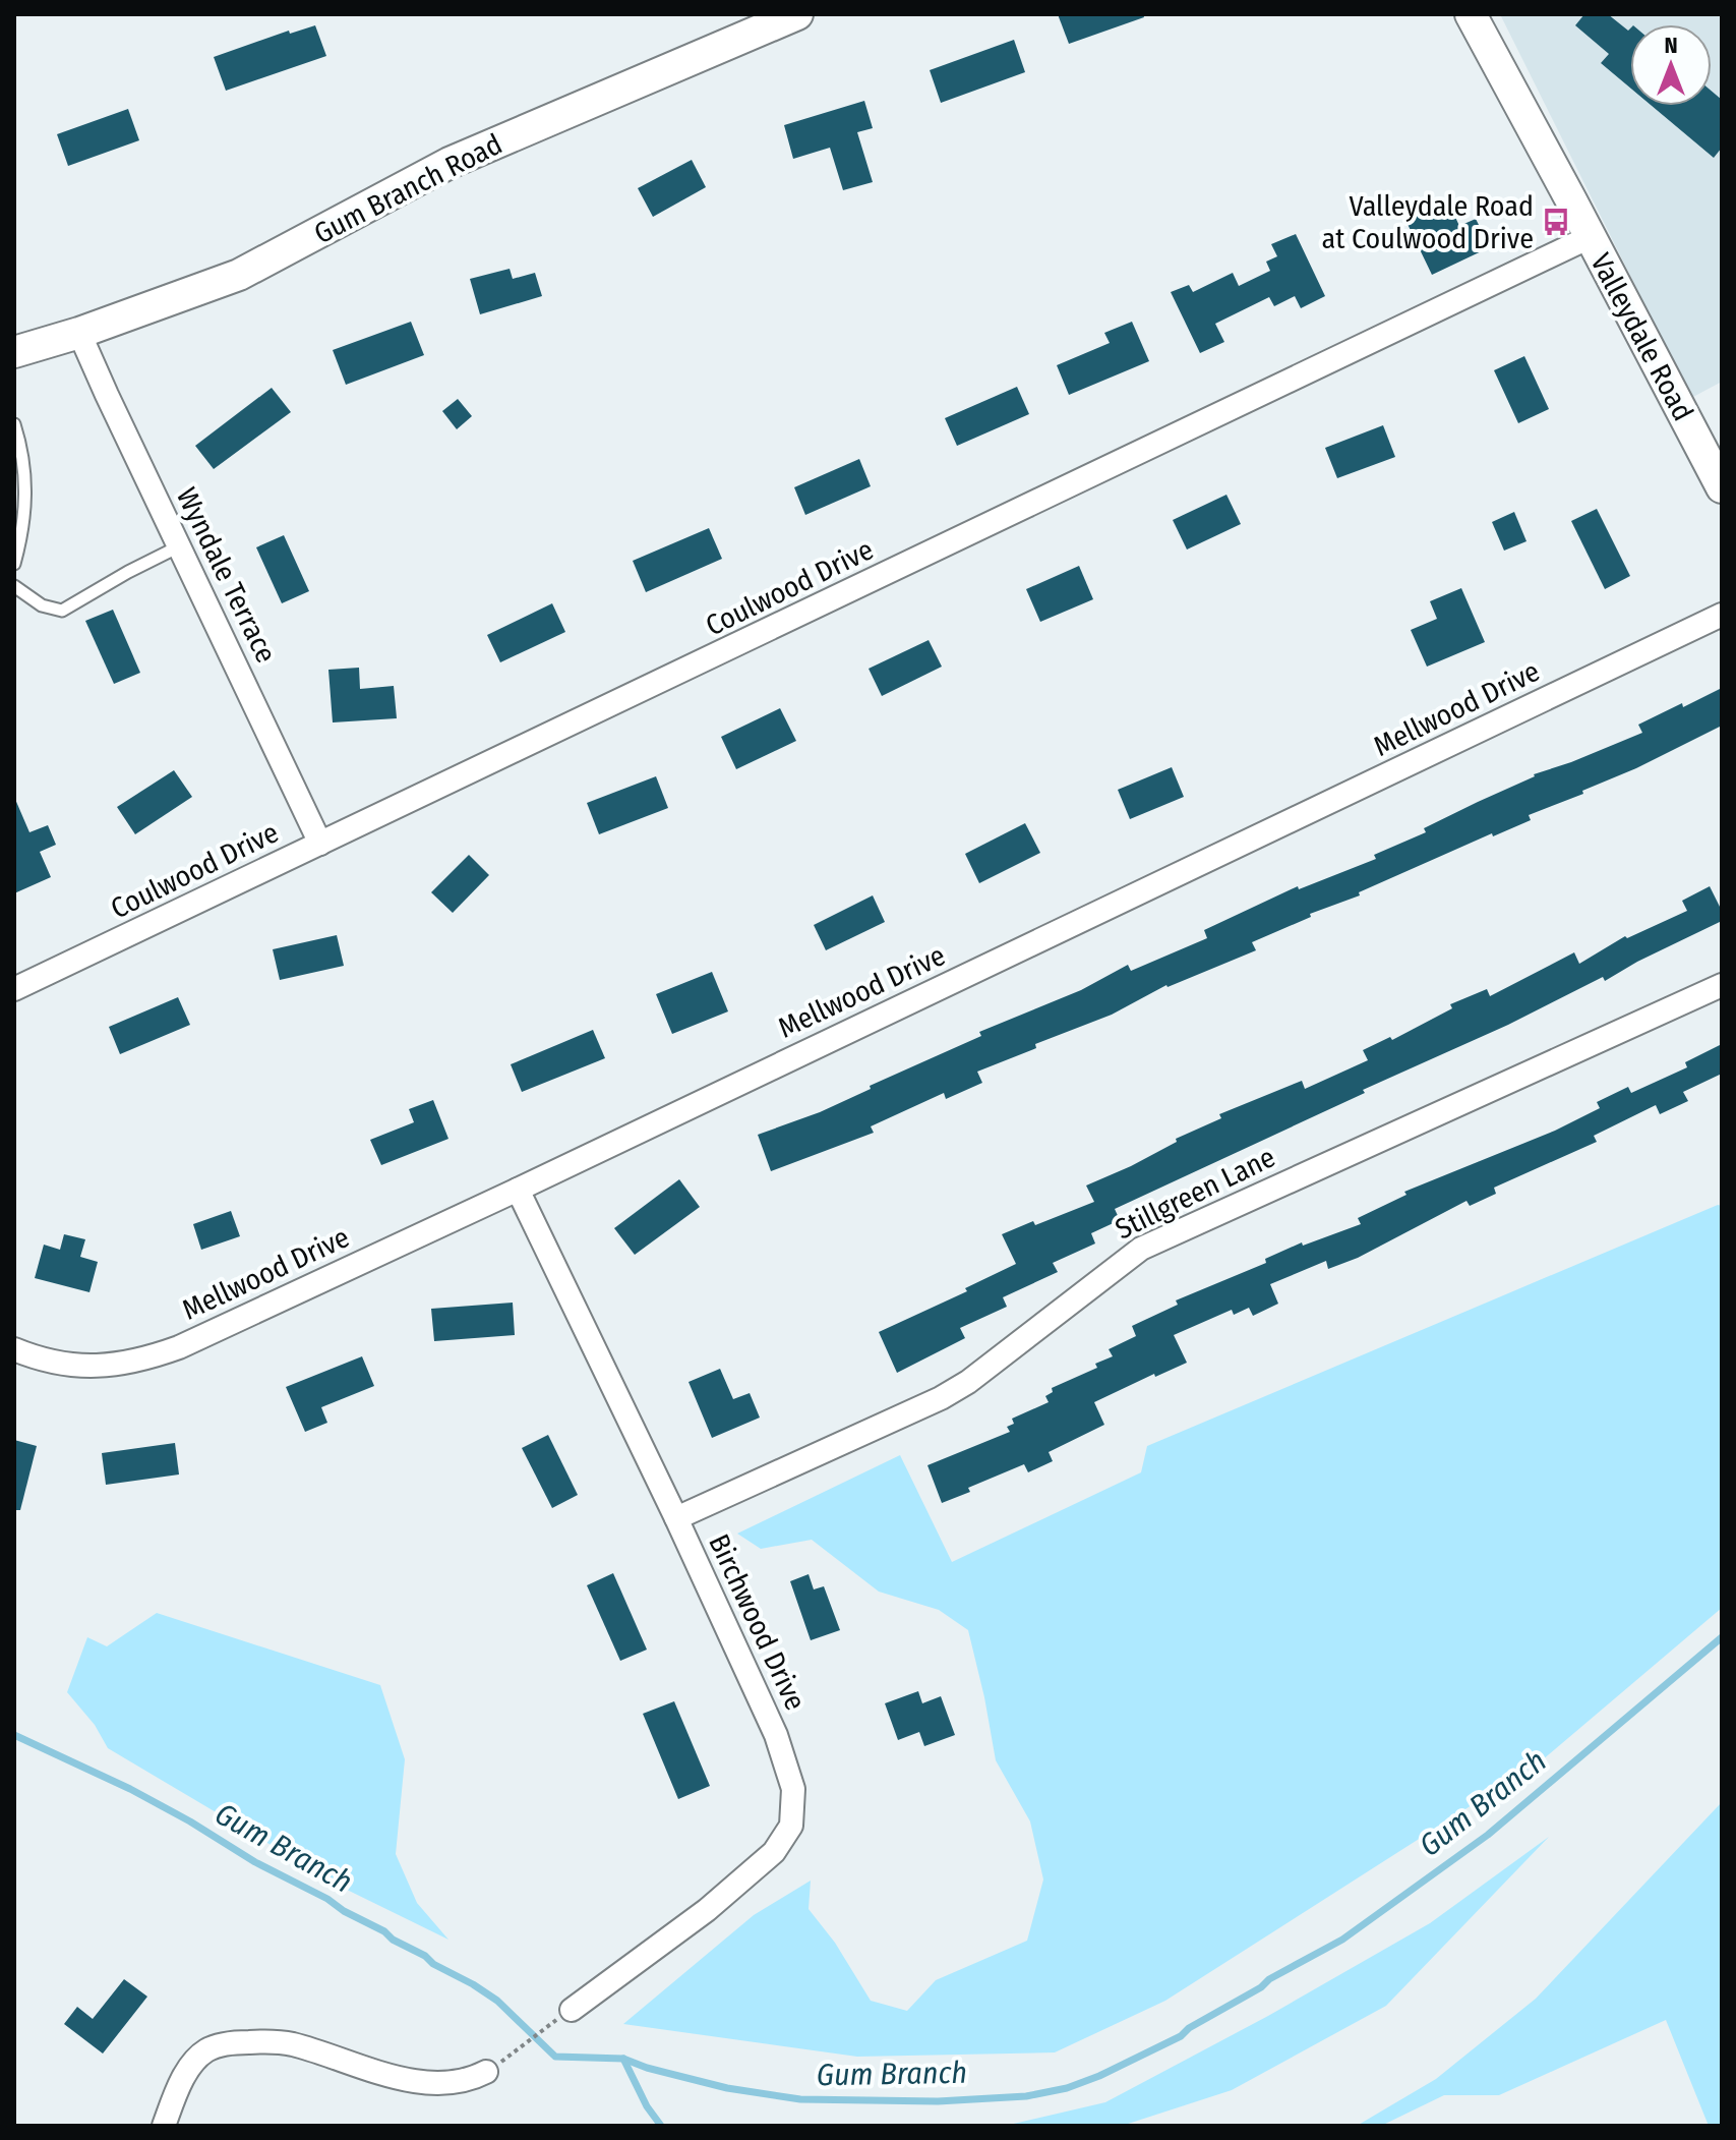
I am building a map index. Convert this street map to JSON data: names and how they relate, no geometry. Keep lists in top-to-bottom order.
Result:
{
  "streets": {
    "street": [
      "Gum Branch Road",
      "Valleydale Road",
      "Wyndale Terrace",
      "Coulwood Drive",
      "Mellwood Drive",
      "Stillgreen Lane",
      "Birchwood Drive"
    ]
  },
  "crossings": [
    ["Gum Branch Road", "Wyndale Terrace"],
    ["Valleydale Road", "Coulwood Drive"],
    ["Wyndale Terrace", "Coulwood Drive"],
    ["Mellwood Drive", "Birchwood Drive"],
    ["Stillgreen Lane", "Birchwood Drive"]
  ],
  "water": ["Gum Branch"],
  "places": {
    "bus stop": ["Valleydale Road at Coulwood Drive"]
  },
  "north": "top"
}
